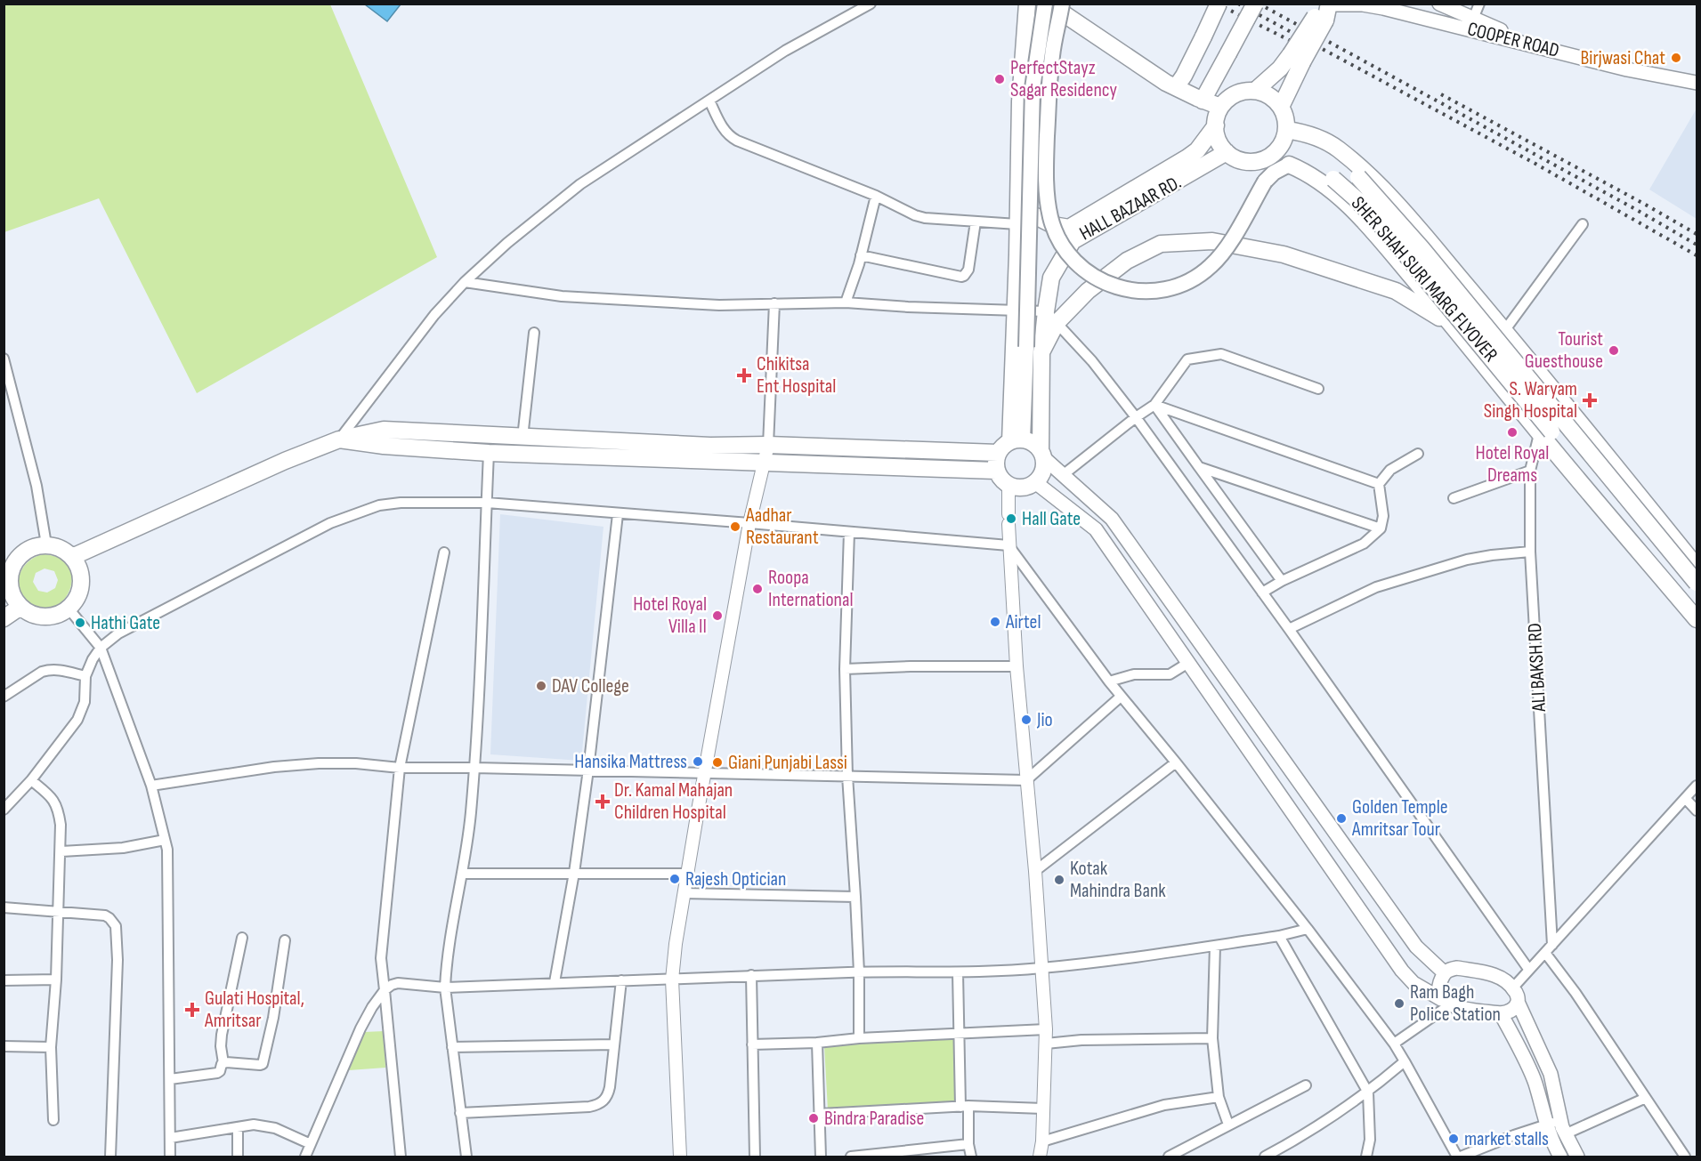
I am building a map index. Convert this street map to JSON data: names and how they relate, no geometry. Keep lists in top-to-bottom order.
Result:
{
  "streets": {
    "highway": ["HALL BAZAAR RD.", "SHER SHAH SURI MARG FLYOVER"],
    "main road": ["COOPER ROAD"],
    "street": ["ALI BAKSH RD"]
  },
  "places": {
    "other": [
      "Birjwasi Chat",
      "PerfectStayz Sagar Residency",
      "Tourist Guesthouse",
      "Hotel Royal Dreams",
      "Hall Gate",
      "Aadhar Restaurant",
      "Roopa International",
      "Hotel Royal Villa II",
      "Airtel",
      "Hathi Gate",
      "DAV College",
      "Jio",
      "Hansika Mattress",
      "Giani Punjabi Lassi",
      "Golden Temple Amritsar Tour",
      "Rajesh Optician",
      "Kotak Mahindra Bank",
      "Ram Bagh Police Station",
      "Bindra Paradise",
      "market stalls"
    ],
    "health": [
      "Chikitsa Ent Hospital",
      "S. Waryam Singh Hospital",
      "Dr. Kamal Mahajan Children Hospital",
      "Gulati Hospital, Amritsar"
    ]
  }
}
